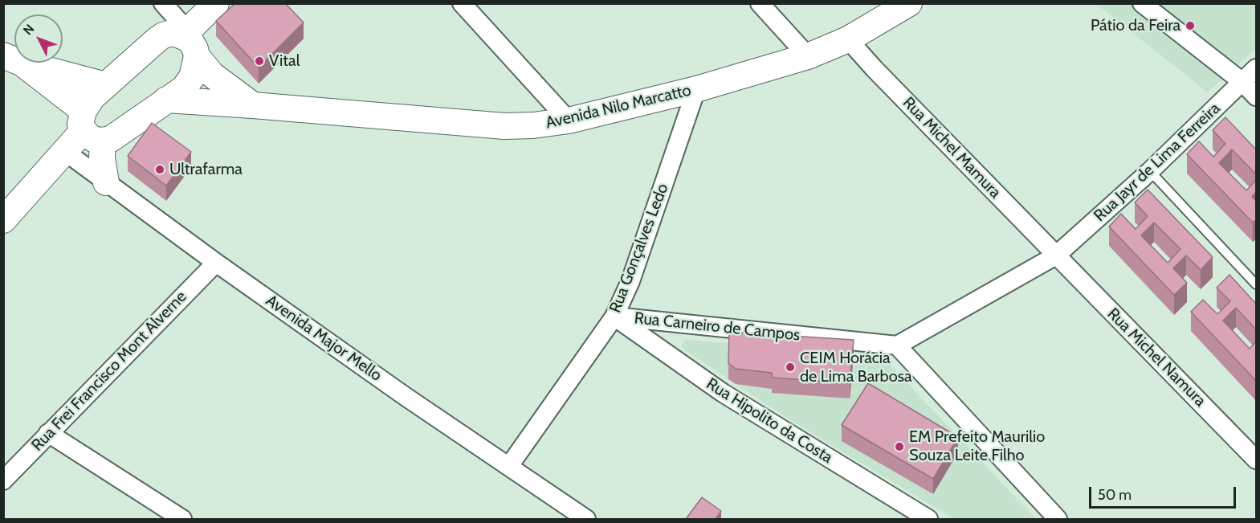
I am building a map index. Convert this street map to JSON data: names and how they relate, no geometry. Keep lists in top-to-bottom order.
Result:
{
  "streets": {
    "street": [
      "Avenida Nilo Marcatto",
      "Rua Michel Mamura",
      "Rua Jayr de Lima Ferreira",
      "Rua Gonçalves Ledo",
      "Rua Carneiro de Campos",
      "Avenida Major Mello",
      "Rua Michel Namura",
      "Rua Frei Francisco Mont Alverne",
      "Rua Hipolito da Costa"
    ]
  },
  "crossings": [
    ["Avenida Nilo Marcatto", "Rua Michel Mamura"],
    ["Avenida Nilo Marcatto", "Rua Gonçalves Ledo"],
    ["Rua Michel Mamura", "Rua Jayr de Lima Ferreira"],
    ["Rua Michel Mamura", "Rua Michel Namura"],
    ["Rua Jayr de Lima Ferreira", "Rua Michel Namura"],
    ["Rua Gonçalves Ledo", "Rua Carneiro de Campos"],
    ["Rua Gonçalves Ledo", "Avenida Major Mello"],
    ["Rua Gonçalves Ledo", "Rua Hipolito da Costa"],
    ["Rua Carneiro de Campos", "Rua Hipolito da Costa"],
    ["Avenida Major Mello", "Rua Frei Francisco Mont Alverne"]
  ],
  "places": [
    "Pátio da Feira",
    "Vital",
    "Ultrafarma",
    "CEIM Horácia de Lima Barbosa",
    "EM Prefeito Maurilio Souza Leite Filho"
  ],
  "scale_bar": "50 m",
  "north": "top left"
}
